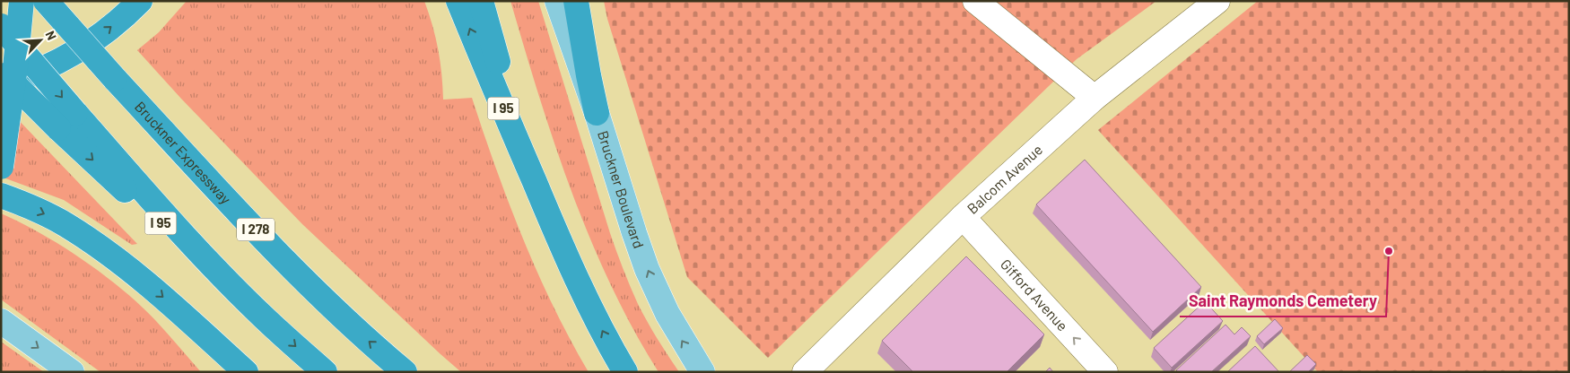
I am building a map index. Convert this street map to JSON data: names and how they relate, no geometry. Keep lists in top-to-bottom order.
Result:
{
  "streets": {
    "highway": ["I 95", "Bruckner Expressway", "I 278"],
    "main road": ["Bruckner Boulevard"],
    "street": ["Balcom Avenue", "Gifford Avenue"]
  },
  "crossings": [
    ["Balcom Avenue", "Gifford Avenue"]
  ],
  "one_way": ["Bruckner Boulevard", "Gifford Avenue"],
  "places": ["Saint Raymonds Cemetery"],
  "north": "top right"
}
